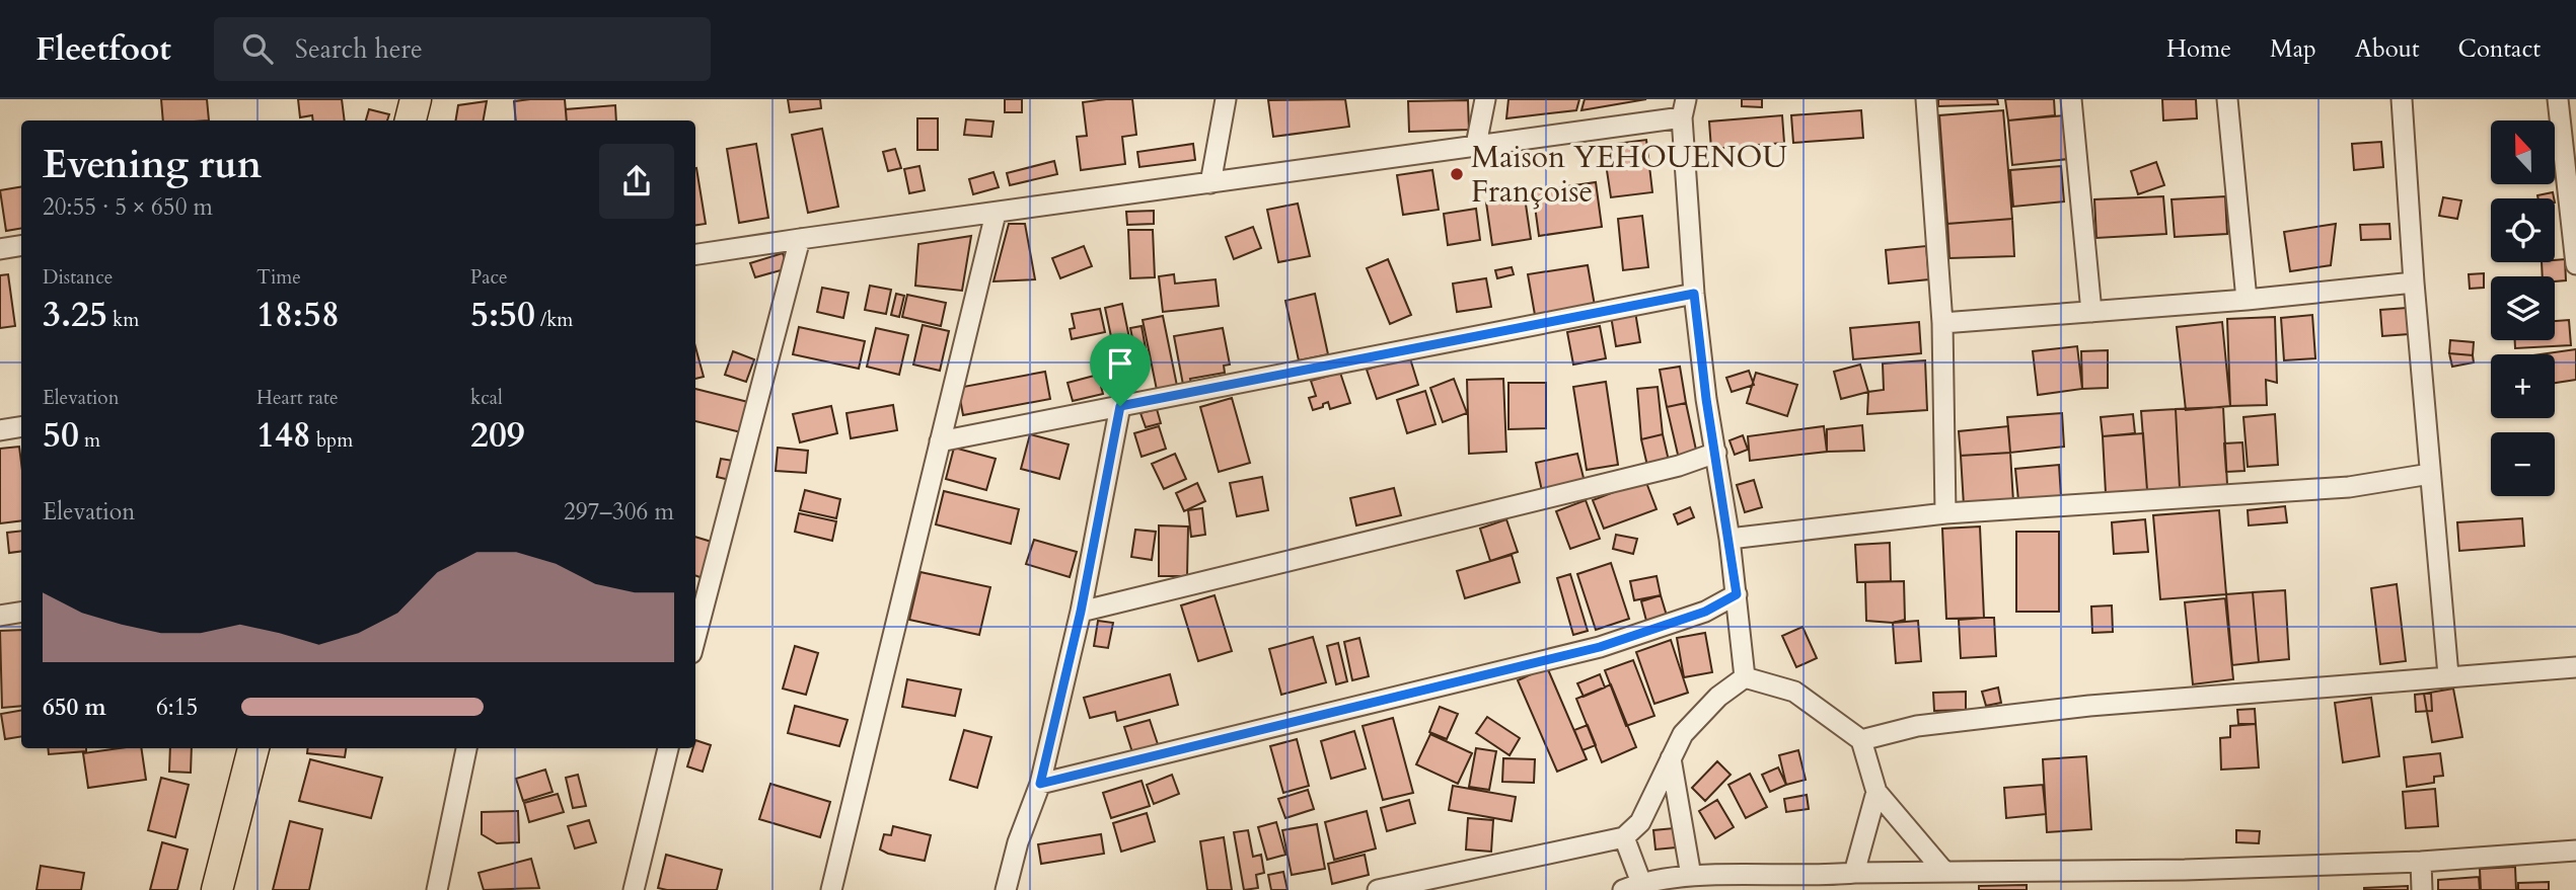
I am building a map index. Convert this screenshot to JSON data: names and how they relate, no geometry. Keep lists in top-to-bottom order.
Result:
{
  "places": ["Maison YEHOUENOU Françoise"],
  "north": "top",
  "page": {
    "header": "Fleetfoot",
    "search": "Search here",
    "nav": [
      "Home",
      "Map",
      "About",
      "Contact"
    ],
    "map_buttons": ["+", "−"],
    "heading": ["Evening run", "20:55 · 5 × 650 m"],
    "stats": [
      ["Distance", "3.25 km"],
      ["Time", "18:58"],
      ["Pace", "5:50 /km"],
      ["Elevation", "50 m"],
      ["Heart rate", "148 bpm"],
      ["kcal", "209"]
    ],
    "chart": ["Elevation", "297–306 m"],
    "list": [
      {
        "name": "650 m",
        "note": "6:15"
      }
    ]
  }
}
